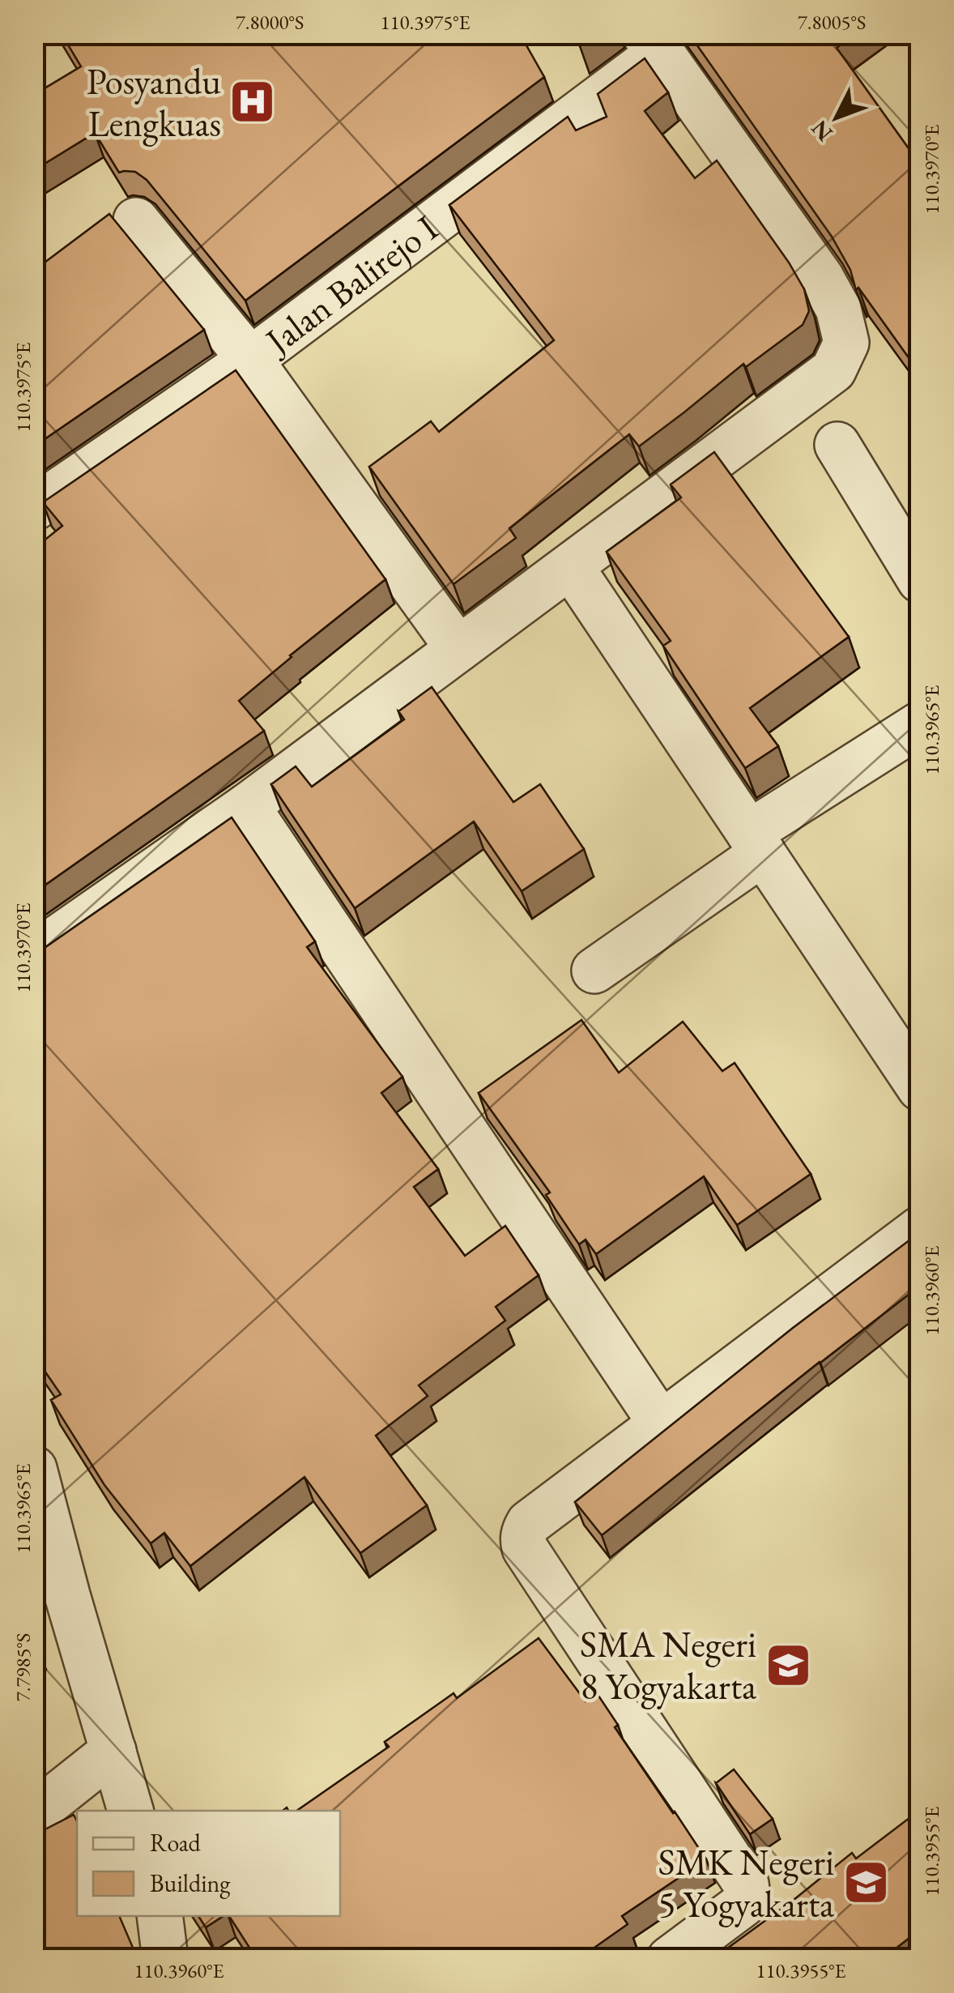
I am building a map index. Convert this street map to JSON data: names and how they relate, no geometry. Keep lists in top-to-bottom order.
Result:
{
  "streets": {
    "street": ["Jalan Balirejo I"]
  },
  "places": {
    "hospital": ["Posyandu Lengkuas"],
    "school or university": ["SMA Negeri 8 Yogyakarta", "SMK Negeri 5 Yogyakarta"]
  },
  "legend": ["Road", "Building"],
  "north": "bottom left",
  "coordinates": [
    "7.8000°S",
    "110.3975°E",
    "7.8005°S",
    "110.3970°E",
    "110.3965°E",
    "110.3960°E",
    "7.7985°S",
    "110.3955°E"
  ]
}
